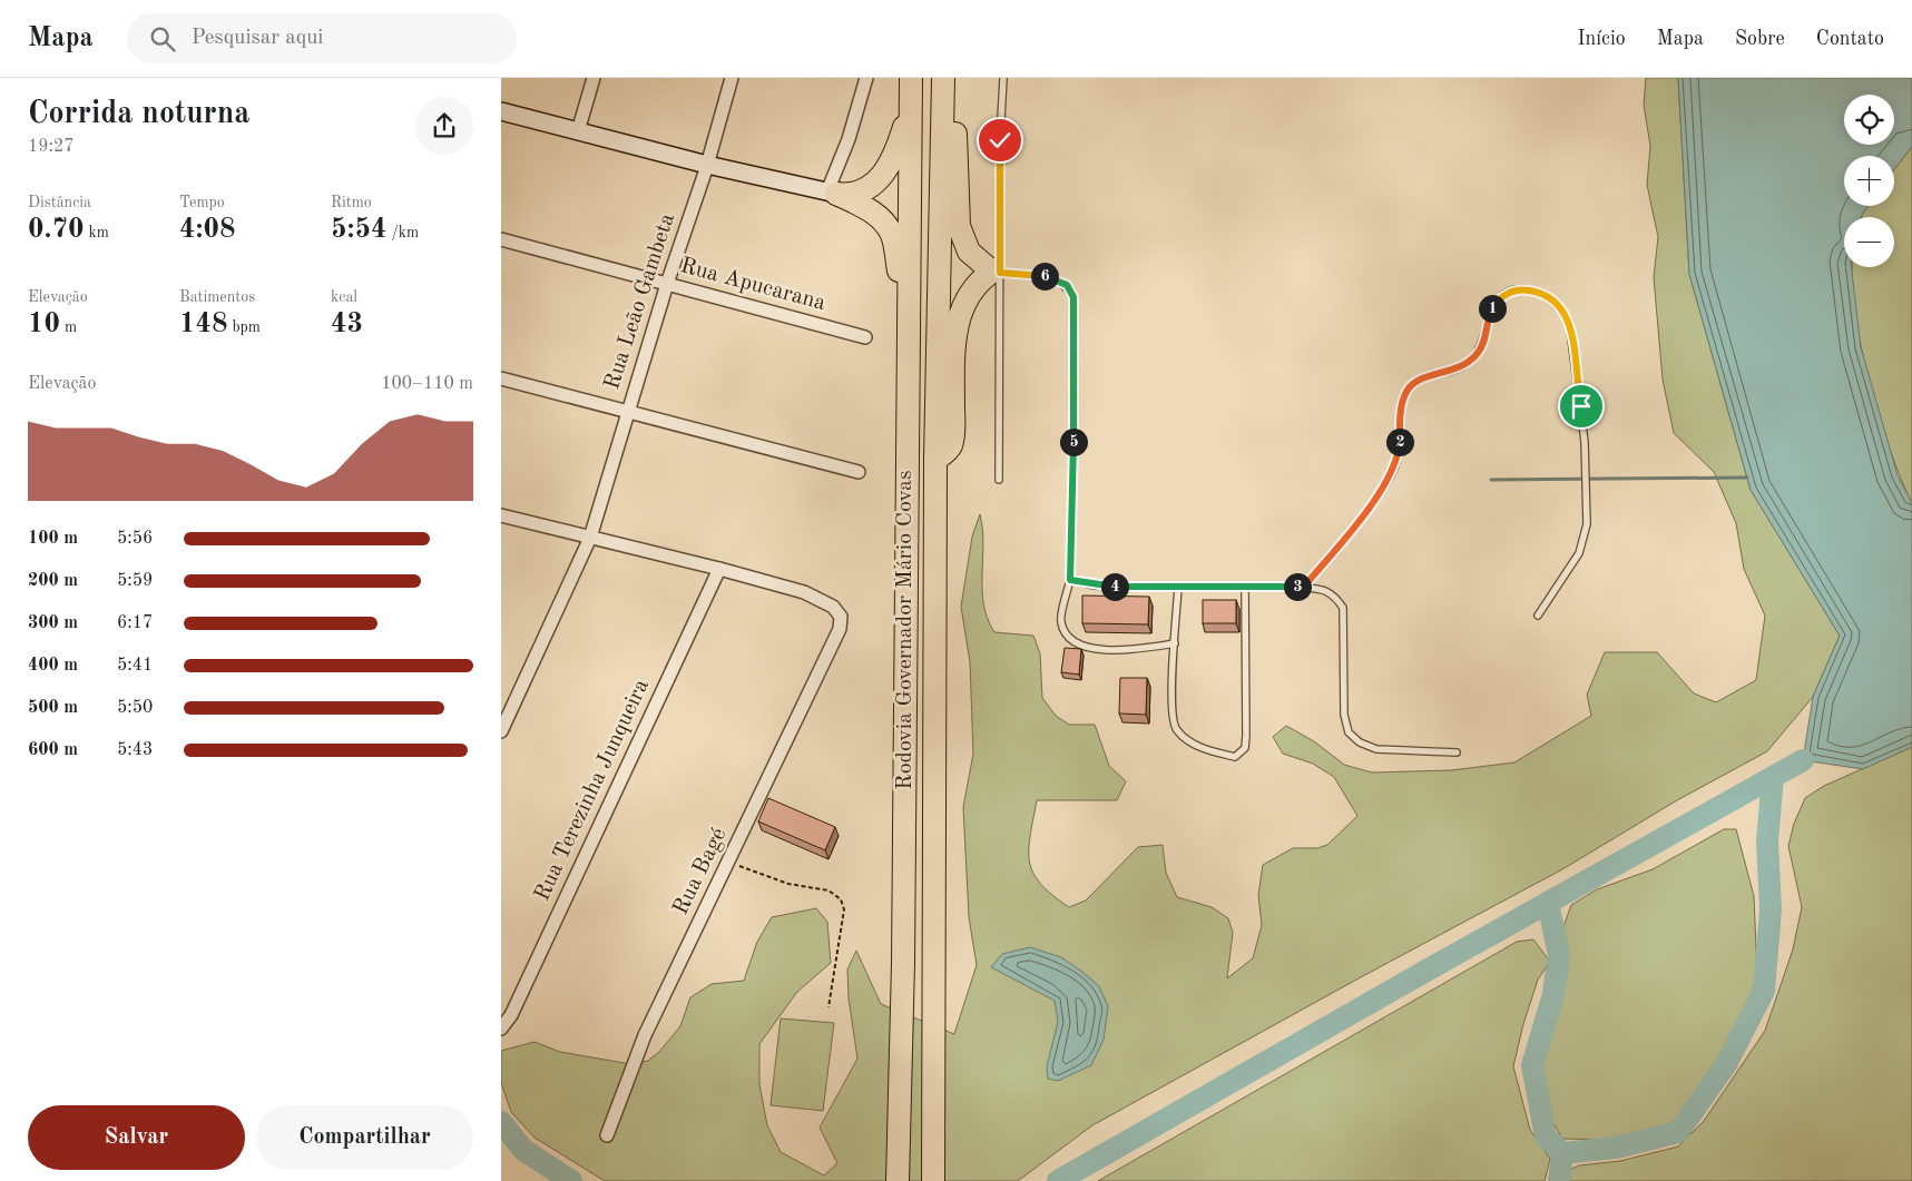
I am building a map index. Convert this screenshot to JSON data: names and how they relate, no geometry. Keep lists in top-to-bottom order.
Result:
{
  "streets": {
    "highway": ["Rodovia Governador Mário Covas"],
    "street": [
      "Rua Apucarana",
      "Rua Leão Gambeta",
      "Rua Terezinha Junqueira",
      "Rua Bagé"
    ]
  },
  "crossings": [
    ["Rua Apucarana", "Rua Leão Gambeta"],
    ["Rua Terezinha Junqueira", "Rua Bagé"]
  ],
  "page": {
    "header": "Mapa",
    "search": "Pesquisar aqui",
    "nav": [
      "Início",
      "Mapa",
      "Sobre",
      "Contato"
    ],
    "heading": ["Corrida noturna", "19:27"],
    "map_buttons": ["+", "−"],
    "stats": [
      ["Distância", "0.70 km"],
      ["Tempo", "4:08"],
      ["Ritmo", "5:54 /km"],
      ["Elevação", "10 m"],
      ["Batimentos", "148 bpm"],
      ["kcal", "43"]
    ],
    "pins": [
      "6",
      "1",
      "2",
      "5",
      "3",
      "4"
    ],
    "chart": ["Elevação", "100–110 m"],
    "list": [
      {
        "name": "100 m",
        "note": "5:56"
      },
      {
        "name": "200 m",
        "note": "5:59"
      },
      {
        "name": "300 m",
        "note": "6:17"
      },
      {
        "name": "400 m",
        "note": "5:41"
      },
      {
        "name": "500 m",
        "note": "5:50"
      },
      {
        "name": "600 m",
        "note": "5:43"
      }
    ],
    "buttons": ["Salvar", "Compartilhar"]
  }
}
